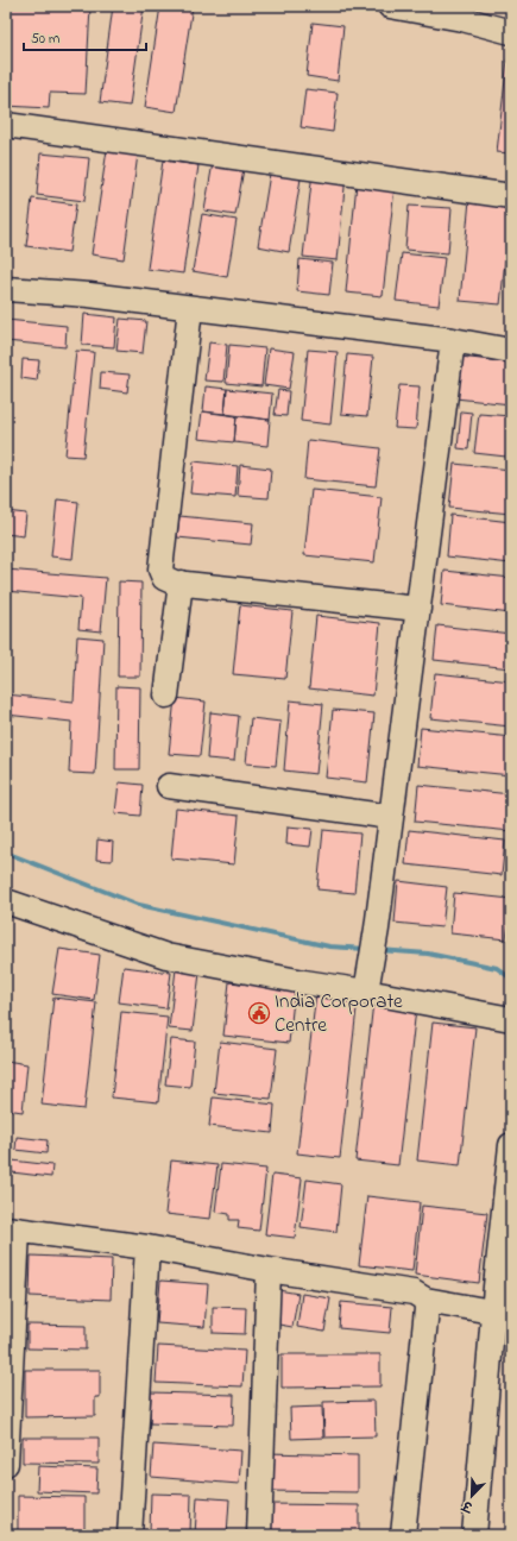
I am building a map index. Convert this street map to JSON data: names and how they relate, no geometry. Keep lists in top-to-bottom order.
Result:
{
  "places": {
    "public building": ["India Corporate Centre"]
  },
  "scale_bar": "50 m",
  "north": "bottom left"
}
